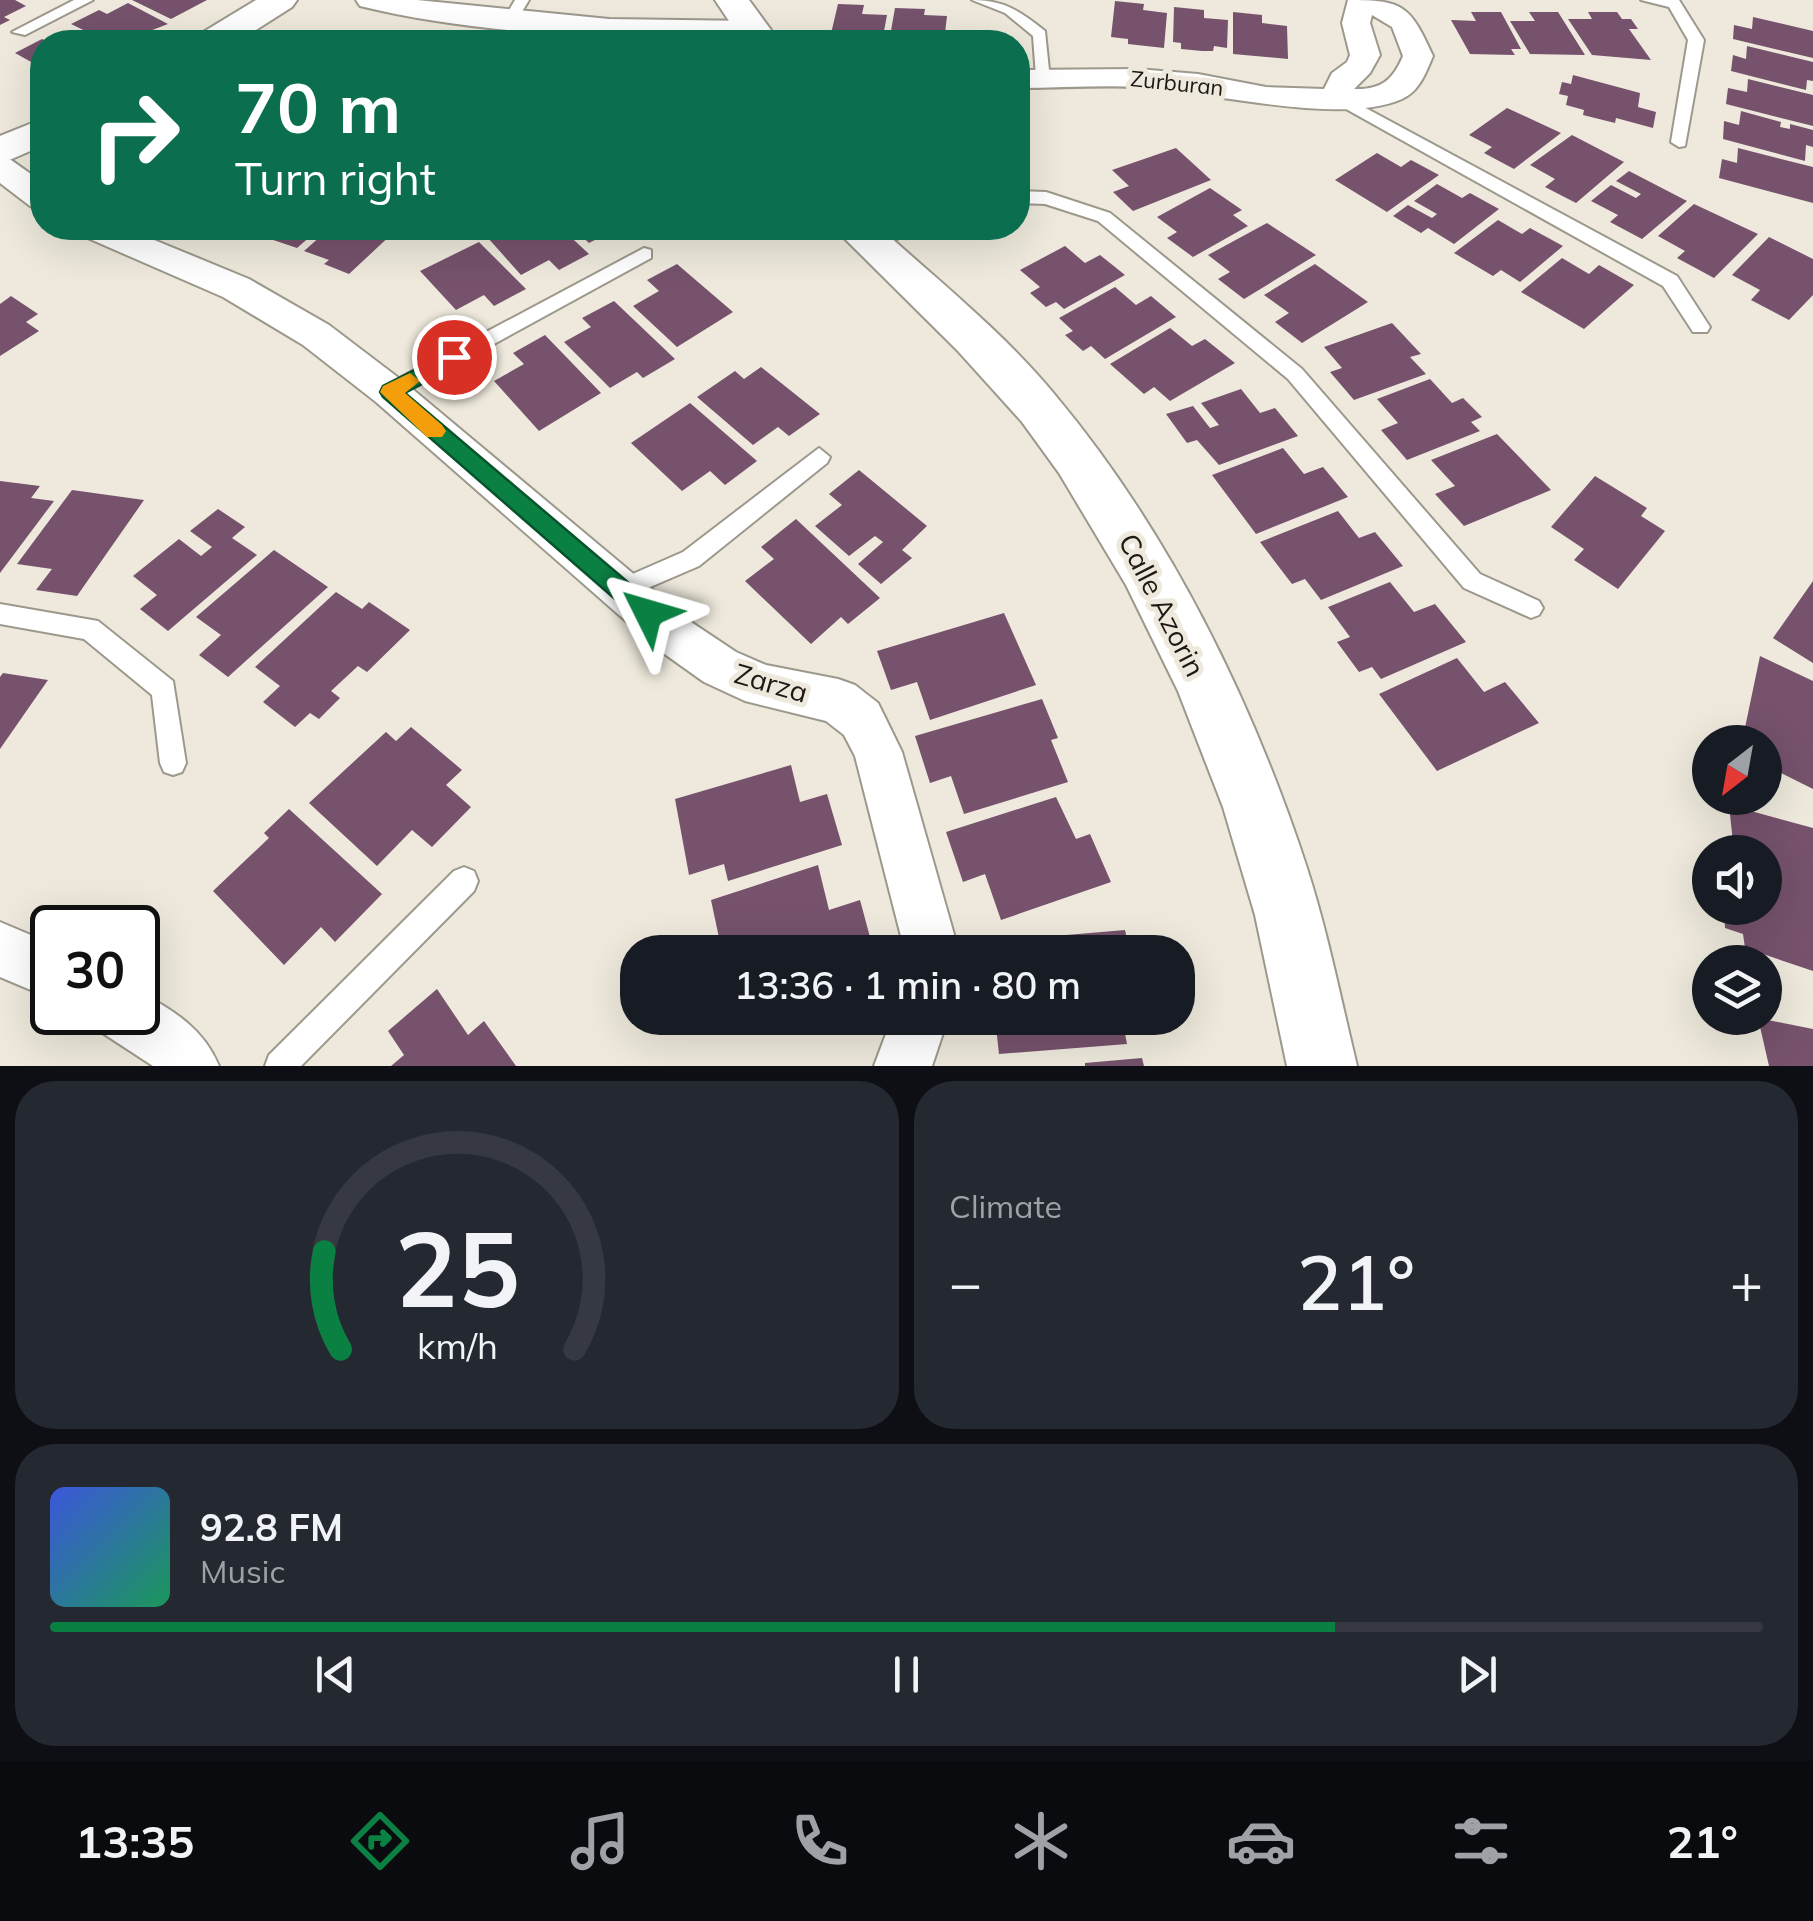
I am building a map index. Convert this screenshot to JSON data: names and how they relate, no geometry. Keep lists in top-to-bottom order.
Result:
{
  "streets": {
    "street": ["Zurburan", "Calle Azorin", "Zarza"]
  },
  "north": "bottom left",
  "page": {
    "turn": ["70 m", "Turn right"],
    "limit": "30",
    "trip": "13:36 · 1 min · 80 m",
    "tile": "Climate",
    "heat": ["−", "21°", "+"],
    "song": ["92.8 FM", "Music"],
    "tabs": ["13:35", "21°"],
    "gauge": ["25", "km/h"]
  }
}
